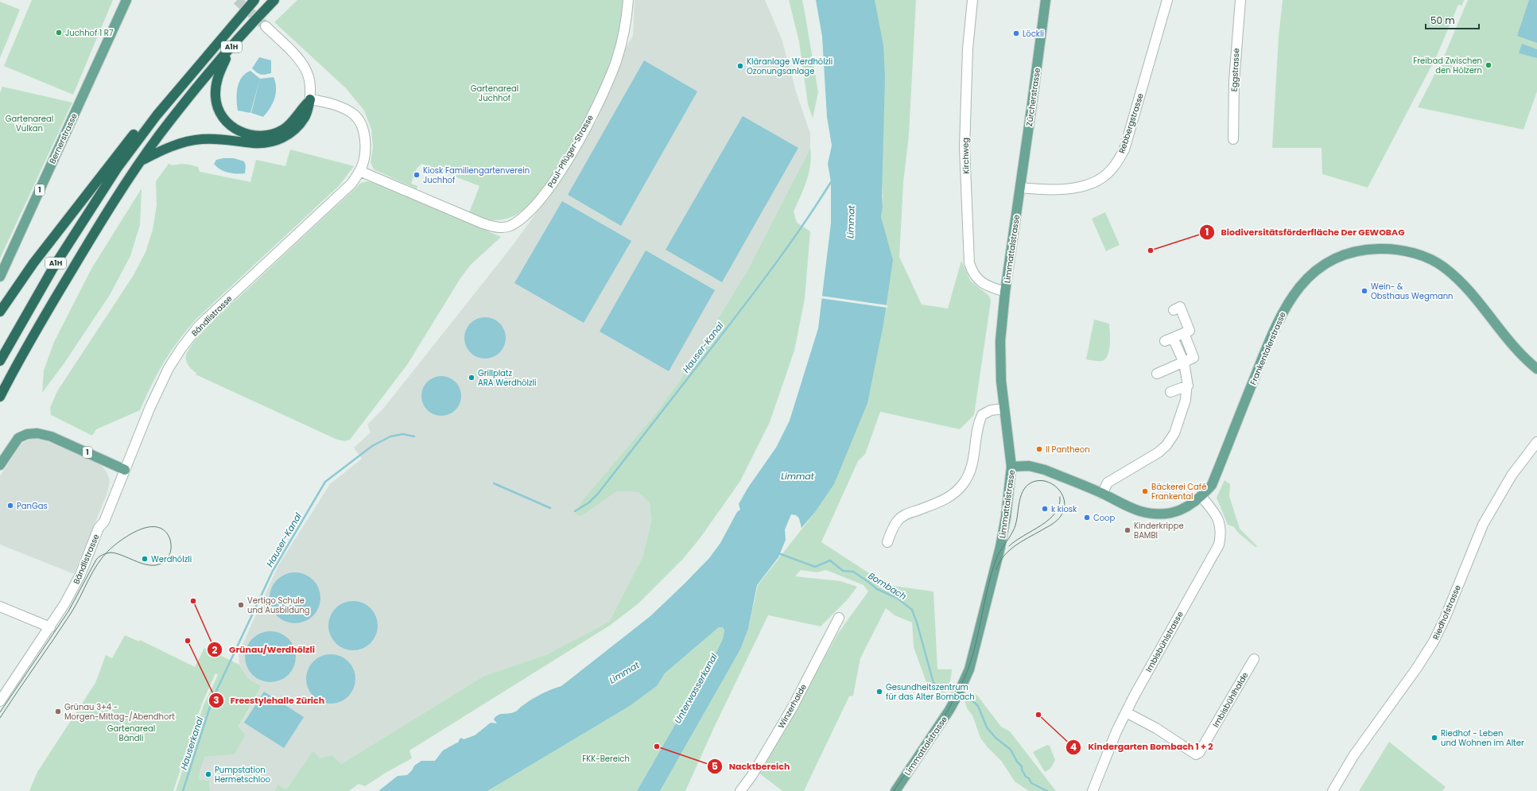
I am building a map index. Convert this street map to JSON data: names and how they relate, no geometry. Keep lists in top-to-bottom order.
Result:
{
  "streets": {
    "highway": ["A1H"],
    "main road": [
      "Zürcherstrasse",
      "Bernerstrasse",
      "1",
      "Limmattalstrasse",
      "Frankentalerstrasse"
    ],
    "street": [
      "Eggstrasse",
      "Rebbergstrasse",
      "Paul-Pflüger-Strasse",
      "Kirchweg",
      "Bändlistrasse",
      "Riedhofstrasse",
      "Imbisbühlstrasse",
      "Imbisbühlhalde",
      "Winzerhalde"
    ]
  },
  "crossings": [
    ["Zürcherstrasse", "Rebbergstrasse"],
    ["Zürcherstrasse", "Limmattalstrasse"],
    ["Rebbergstrasse", "Limmattalstrasse"],
    ["Paul-Pflüger-Strasse", "Bändlistrasse"],
    ["Kirchweg", "Limmattalstrasse"],
    ["1", "Bändlistrasse"],
    ["Limmattalstrasse", "Frankentalerstrasse"],
    ["Frankentalerstrasse", "Imbisbühlstrasse"],
    ["Imbisbühlstrasse", "Imbisbühlhalde"]
  ],
  "water": [
    "Limmat",
    "Hauser-Kanal",
    "Bombach",
    "Unterwasserkanal",
    "Hauserkanal"
  ],
  "parks": [
    "Gartenareal Juchhof",
    "Gartenareal Vulkan",
    "Gartenareal Bändli",
    "FKK-Bereich"
  ],
  "places": [
    "Juchhof 1 R7",
    "Löckli",
    "Freibad Zwischen den Hölzern",
    "Kläranlage Werdhölzli Ozonungsanlage",
    "Kiosk Familiengartenverein Juchhof",
    "Biodiversitätsförderfläche Der GEWOBAG",
    "Wein- & Obsthaus Wegmann",
    "Grillplatz ARA Werdhölzli",
    "Il Pantheon",
    "Bäckerei Café Frankental",
    "PanGas",
    "k kiosk",
    "Coop",
    "Kinderkrippe BAMBI",
    "Werdhölzli",
    "Grünau/Werdhölzli",
    "Vertigo Schule und Ausbildung",
    "Freestylehalle Zürich",
    "Gesundheitszentrum für das Alter Bombach",
    "Grünau 3+4 - Morgen-Mittag-/Abendhort",
    "Kindergarten Bombach 1 + 2",
    "Riedhof - Leben und Wohnen im Alter",
    "Nacktbereich",
    "Pumpstation Hermetschloo"
  ],
  "scale_bar": "50 m"
}
